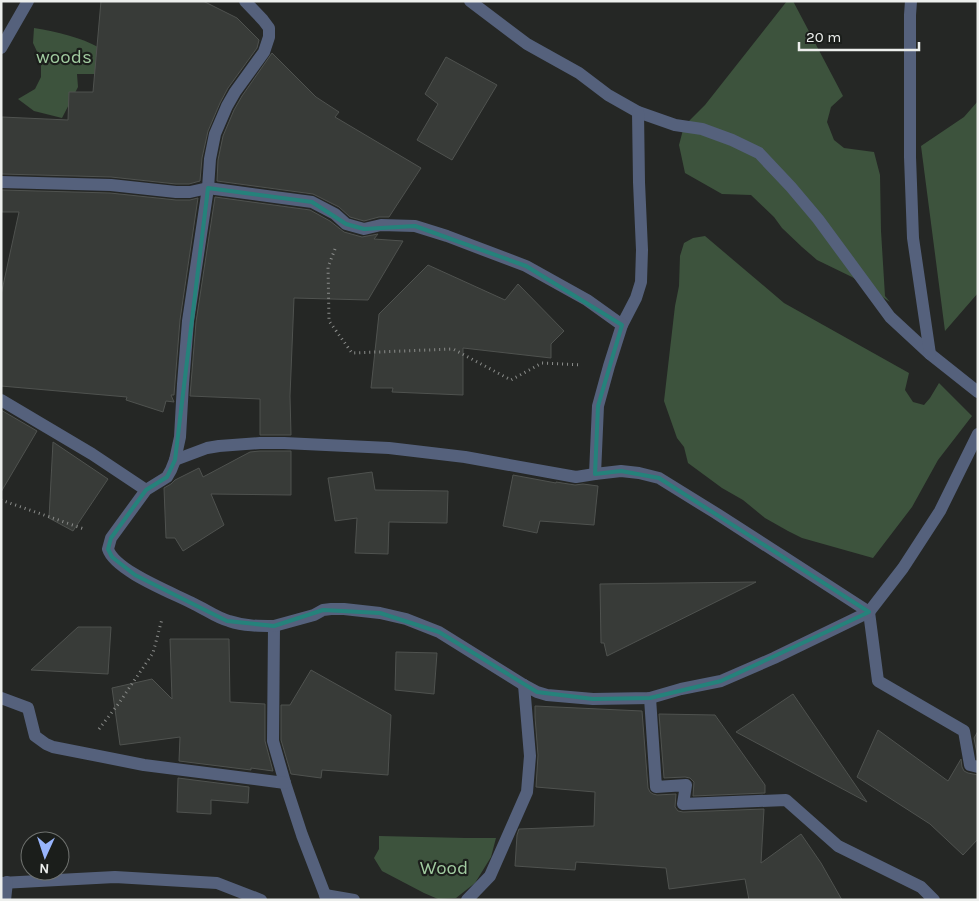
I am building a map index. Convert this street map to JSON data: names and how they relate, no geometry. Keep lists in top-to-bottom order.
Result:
{
  "parks": ["woods", "Wood"],
  "scale_bar": "20 m",
  "north": "bottom"
}
